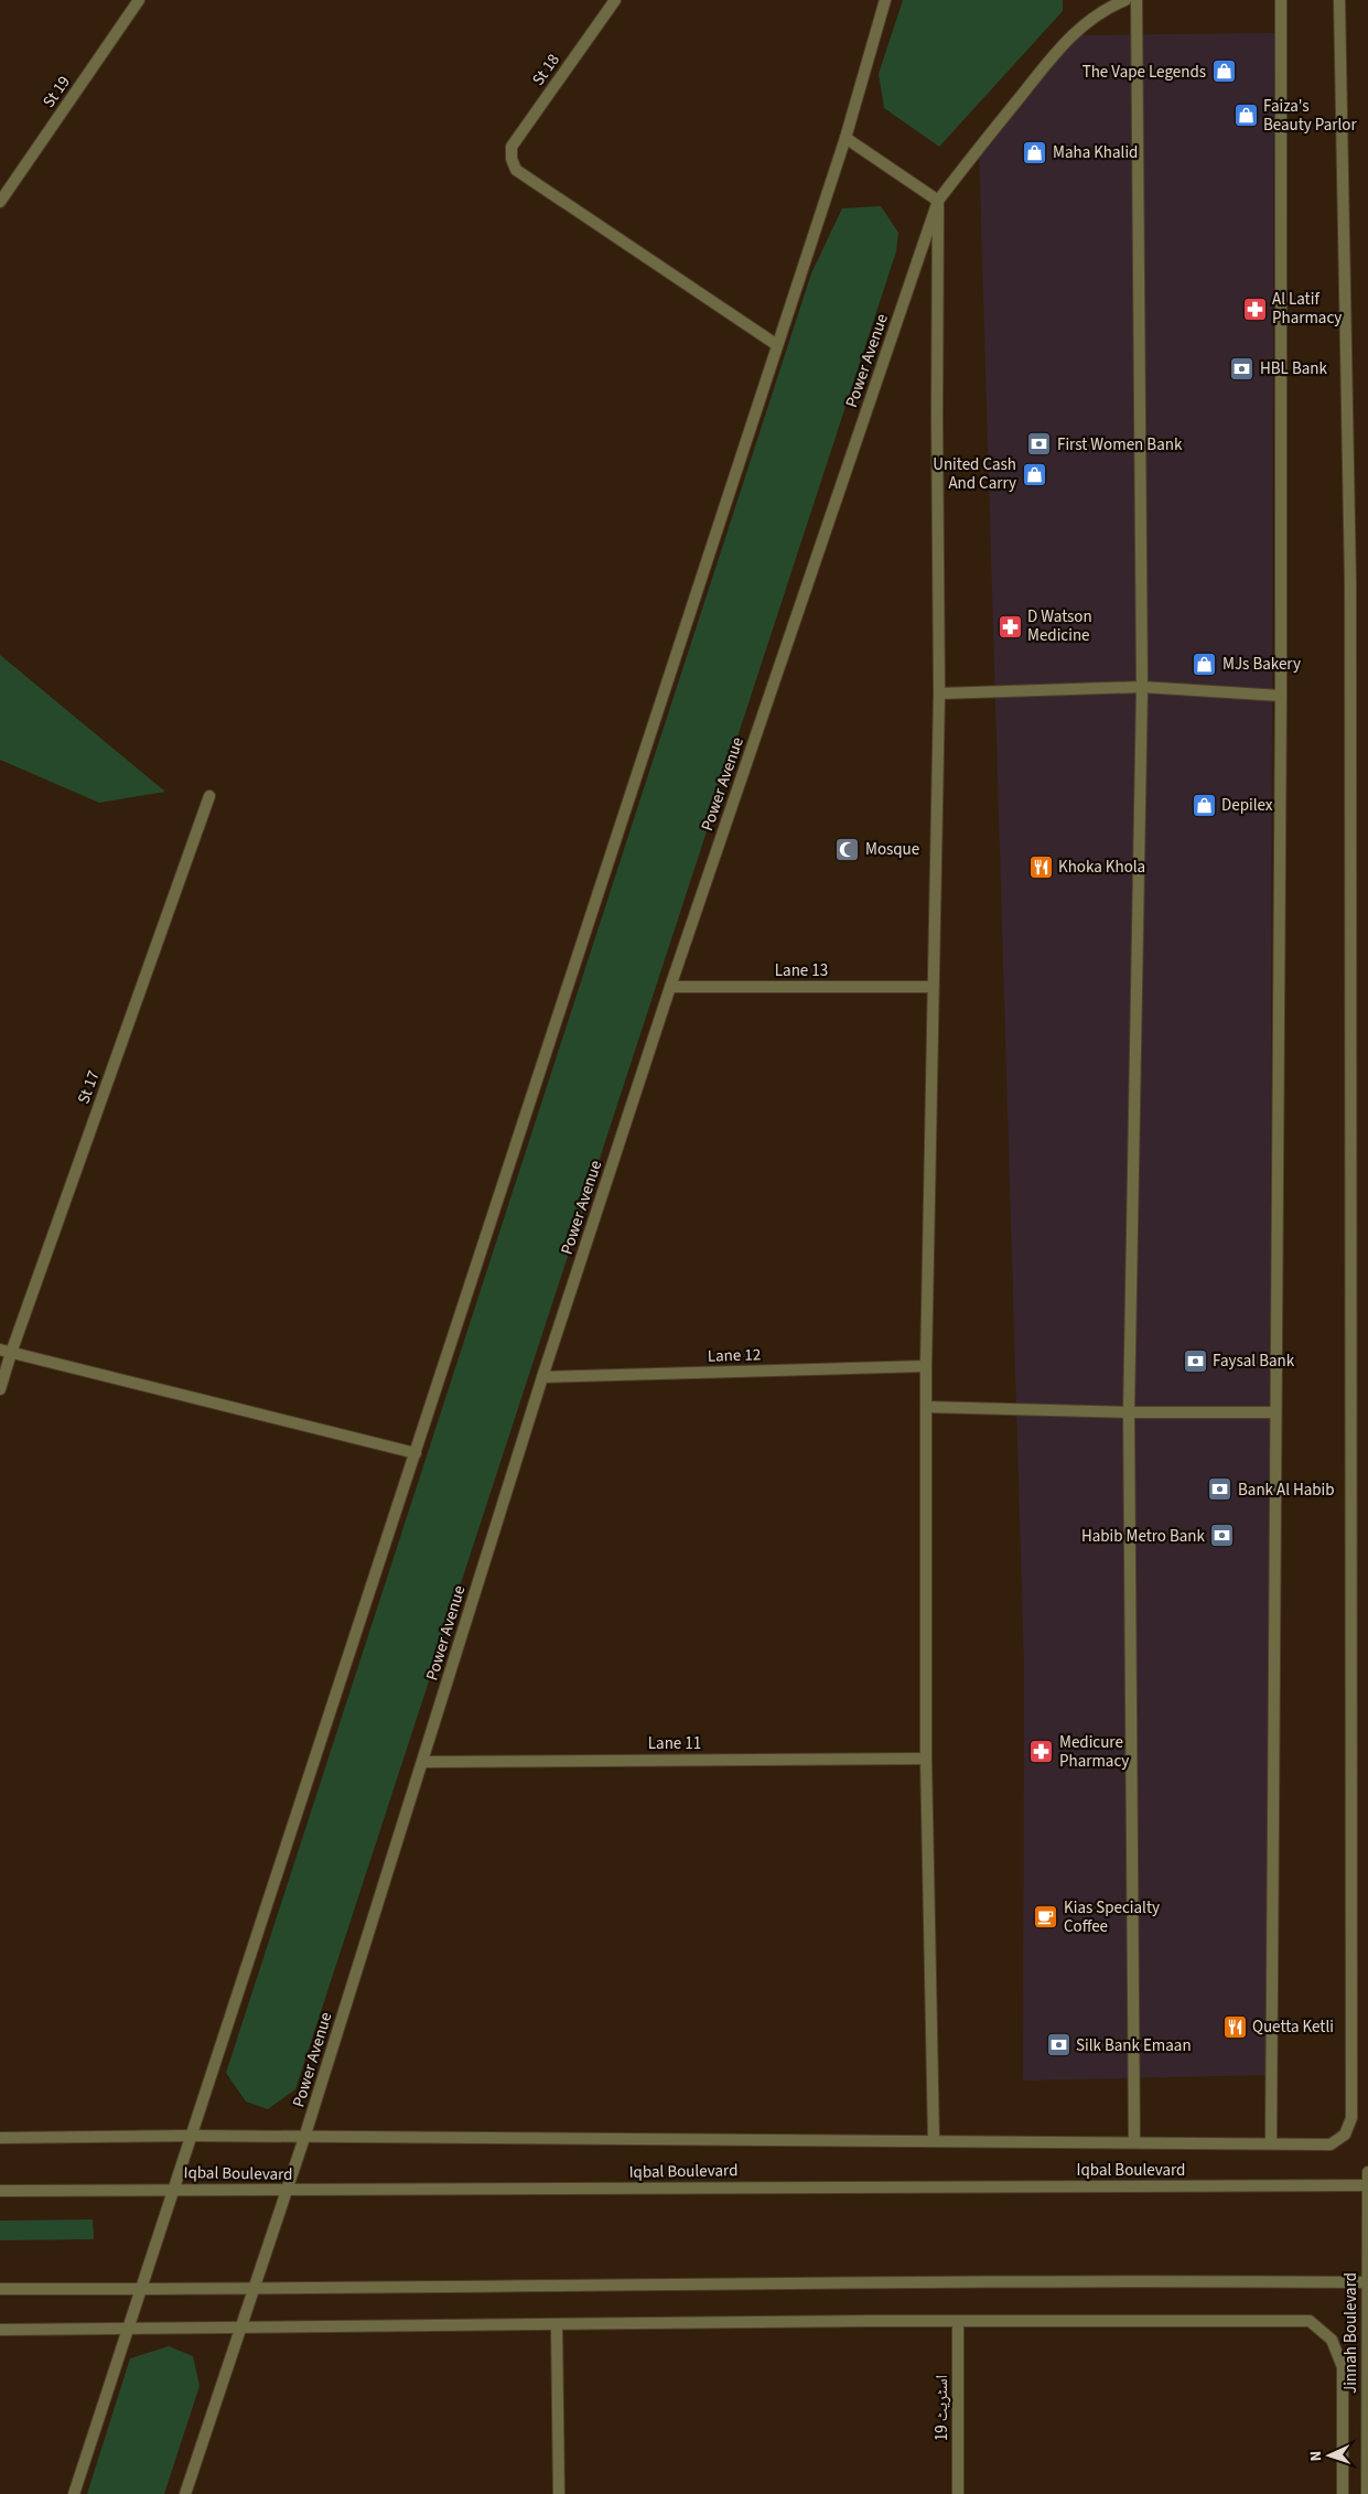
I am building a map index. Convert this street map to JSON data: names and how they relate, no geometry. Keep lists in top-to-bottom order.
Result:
{
  "streets": {
    "street": [
      "St 18",
      "St 19",
      "Power Avenue",
      "Lane 13",
      "St 17",
      "Lane 12",
      "Lane 11",
      "Iqbal Boulevard",
      "Jinnah Boulevard",
      "اسٹریٹ 19"
    ]
  },
  "crossings": [
    ["Power Avenue", "Lane 13"],
    ["Power Avenue", "Lane 12"],
    ["Power Avenue", "Lane 11"],
    ["Power Avenue", "Iqbal Boulevard"],
    ["Iqbal Boulevard", "Jinnah Boulevard"]
  ],
  "places": {
    "shop": [
      "The Vape Legends",
      "Faiza's Beauty Parlor",
      "Maha Khalid",
      "United Cash And Carry",
      "MJs Bakery",
      "Depilex"
    ],
    "pharmacy": ["Al Latif Pharmacy", "D Watson Medicine", "Medicure Pharmacy"],
    "bank": [
      "HBL Bank",
      "First Women Bank",
      "Faysal Bank",
      "Bank Al Habib",
      "Habib Metro Bank",
      "Silk Bank Emaan"
    ],
    "mosque": ["Mosque"],
    "restaurant": ["Khoka Khola", "Quetta Ketli"],
    "cafe": ["Kias Specialty Coffee"]
  },
  "north": "left"
}
